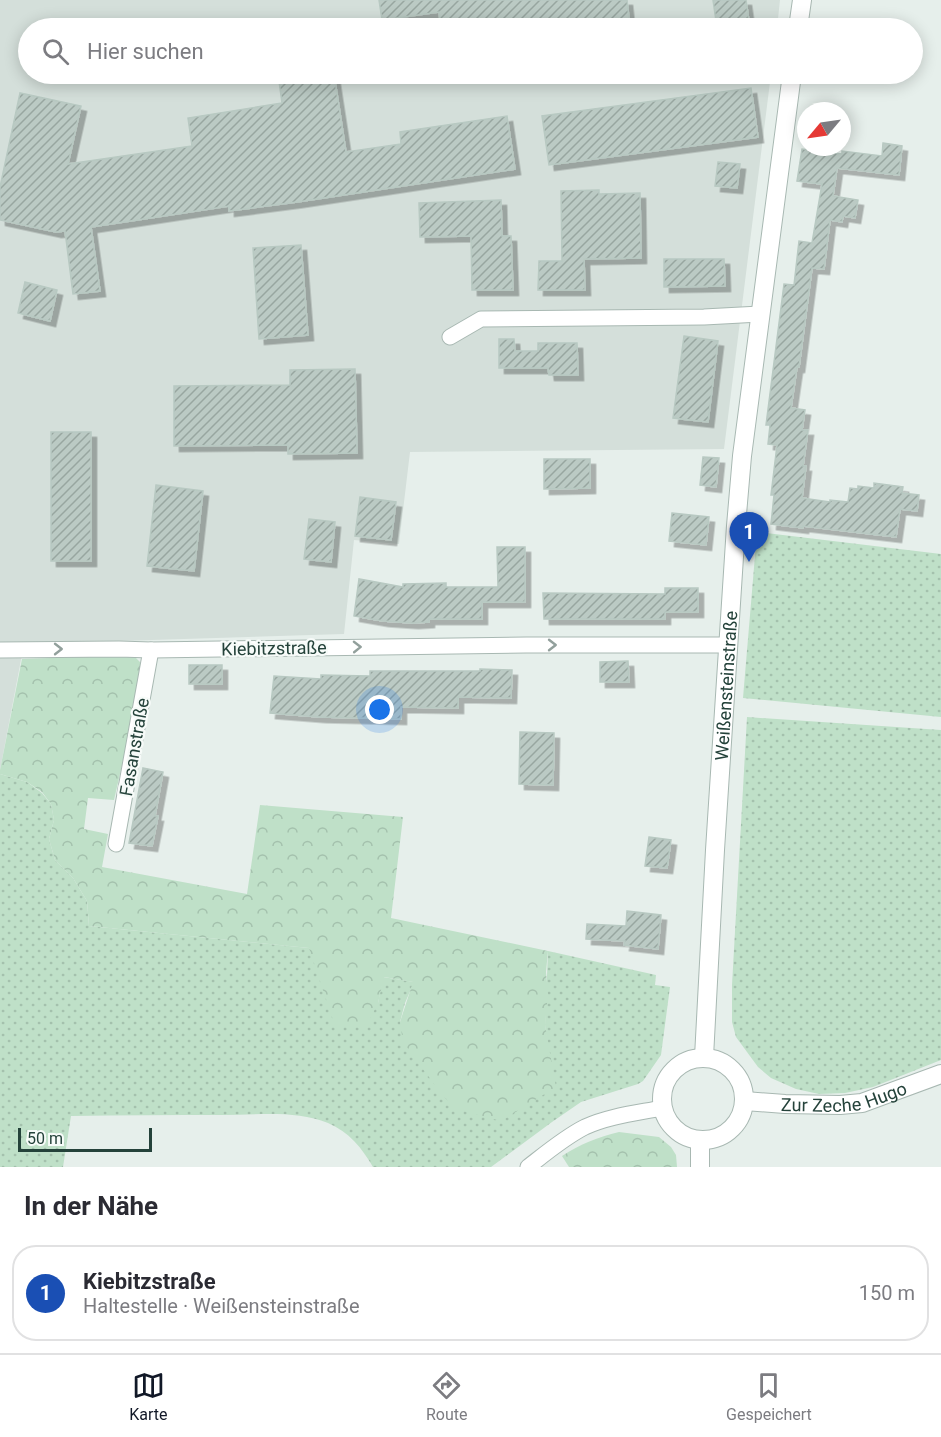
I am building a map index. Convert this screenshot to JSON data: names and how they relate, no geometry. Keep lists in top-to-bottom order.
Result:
{
  "streets": {
    "street": [
      "Kiebitzstraße",
      "Weißensteinstraße",
      "Fasanstraße",
      "Zur Zeche Hugo"
    ]
  },
  "crossings": [
    ["Kiebitzstraße", "Weißensteinstraße"],
    ["Kiebitzstraße", "Fasanstraße"],
    ["Weißensteinstraße", "Zur Zeche Hugo"]
  ],
  "one_way": ["Kiebitzstraße"],
  "scale_bar": "50 m",
  "north": "bottom left",
  "page": {
    "search": "Hier suchen",
    "pins": "1",
    "scale": "50 m",
    "heading": "In der Nähe",
    "list": [
      {
        "mark": "1",
        "name": "Kiebitzstraße",
        "note": "Haltestelle · Weißensteinstraße",
        "value": "150 m"
      }
    ],
    "nav": ["Karte", "Route", "Gespeichert"]
  }
}
